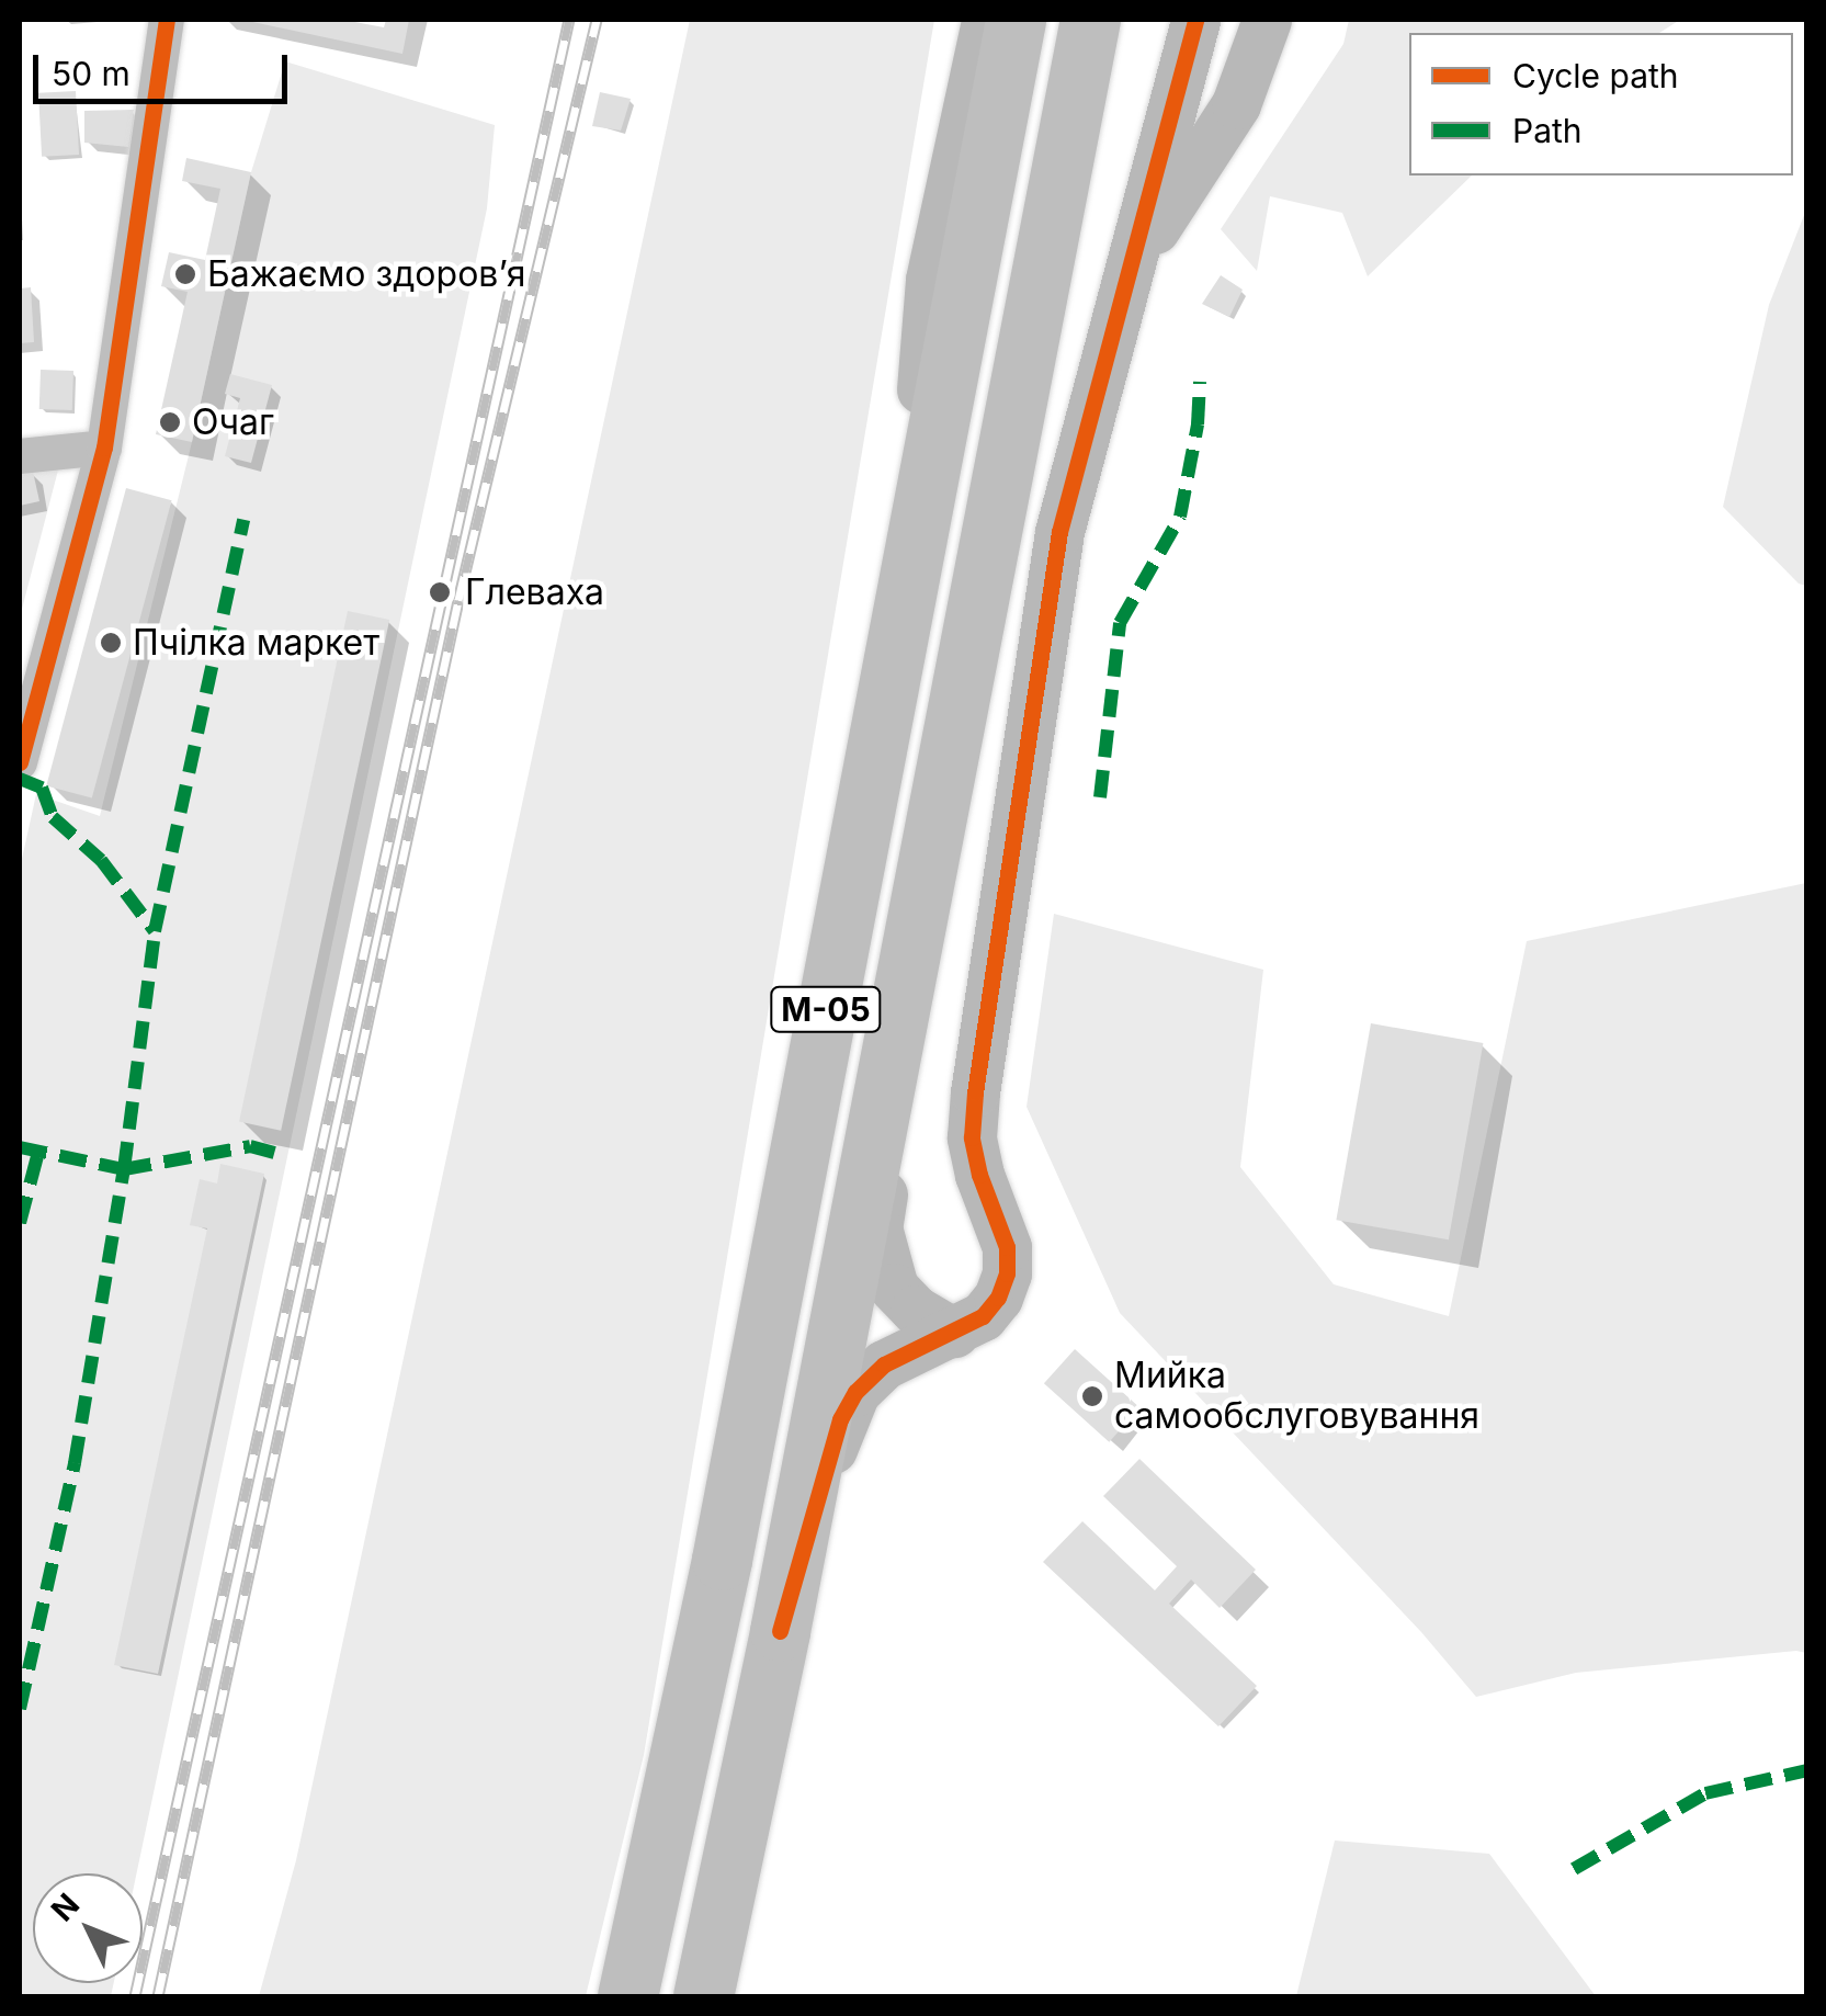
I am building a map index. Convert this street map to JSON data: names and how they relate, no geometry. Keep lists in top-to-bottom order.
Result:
{
  "streets": {
    "highway": ["М-05"]
  },
  "places": [
    "Бажаємо здоровʼя",
    "Очаг",
    "Глеваха",
    "Пчілка маркет",
    "Мийка самообслуговування"
  ],
  "legend": ["Cycle path", "Path"],
  "scale_bar": "50 m",
  "north": "top left"
}
